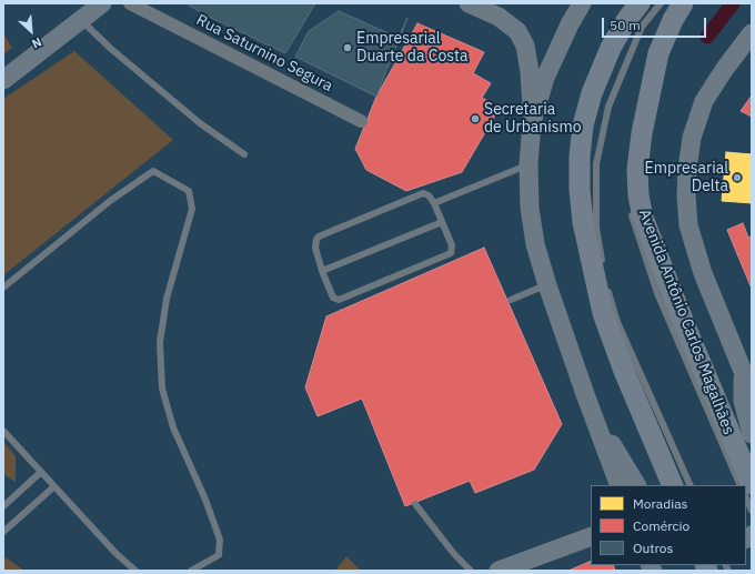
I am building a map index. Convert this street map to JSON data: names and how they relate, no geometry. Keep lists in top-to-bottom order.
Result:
{
  "streets": {
    "main road": ["Avenida Antônio Carlos Magalhães"],
    "street": ["Rua Saturnino Segura"]
  },
  "places": ["Empresarial Duarte da Costa", "Secretaria de Urbanismo", "Empresarial Delta"],
  "legend": ["Moradias", "Comércio", "Outros"],
  "scale_bar": "50 m",
  "north": "bottom right"
}
